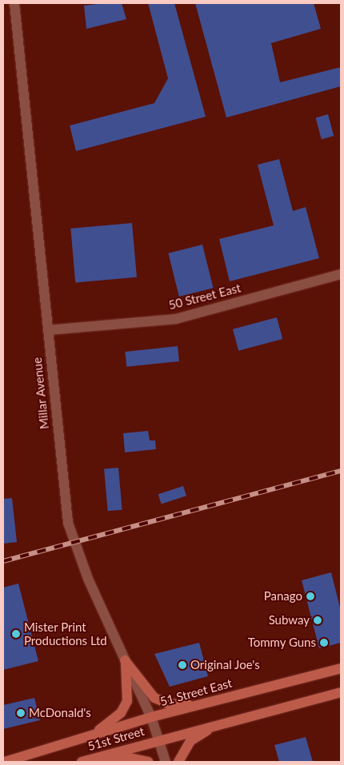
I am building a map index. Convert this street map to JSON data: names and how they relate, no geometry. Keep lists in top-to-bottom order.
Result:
{
  "streets": {
    "main road": ["51 Street East", "51st Street"],
    "street": ["50 Street East", "Millar Avenue"]
  },
  "crossings": [
    ["50 Street East", "Millar Avenue"],
    ["Millar Avenue", "51 Street East"],
    ["Millar Avenue", "51st Street"],
    ["51 Street East", "51st Street"]
  ],
  "places": [
    "Panago",
    "Subway",
    "Mister Print Productions Ltd",
    "Tommy Guns",
    "Original Joe's",
    "McDonald's"
  ]
}
